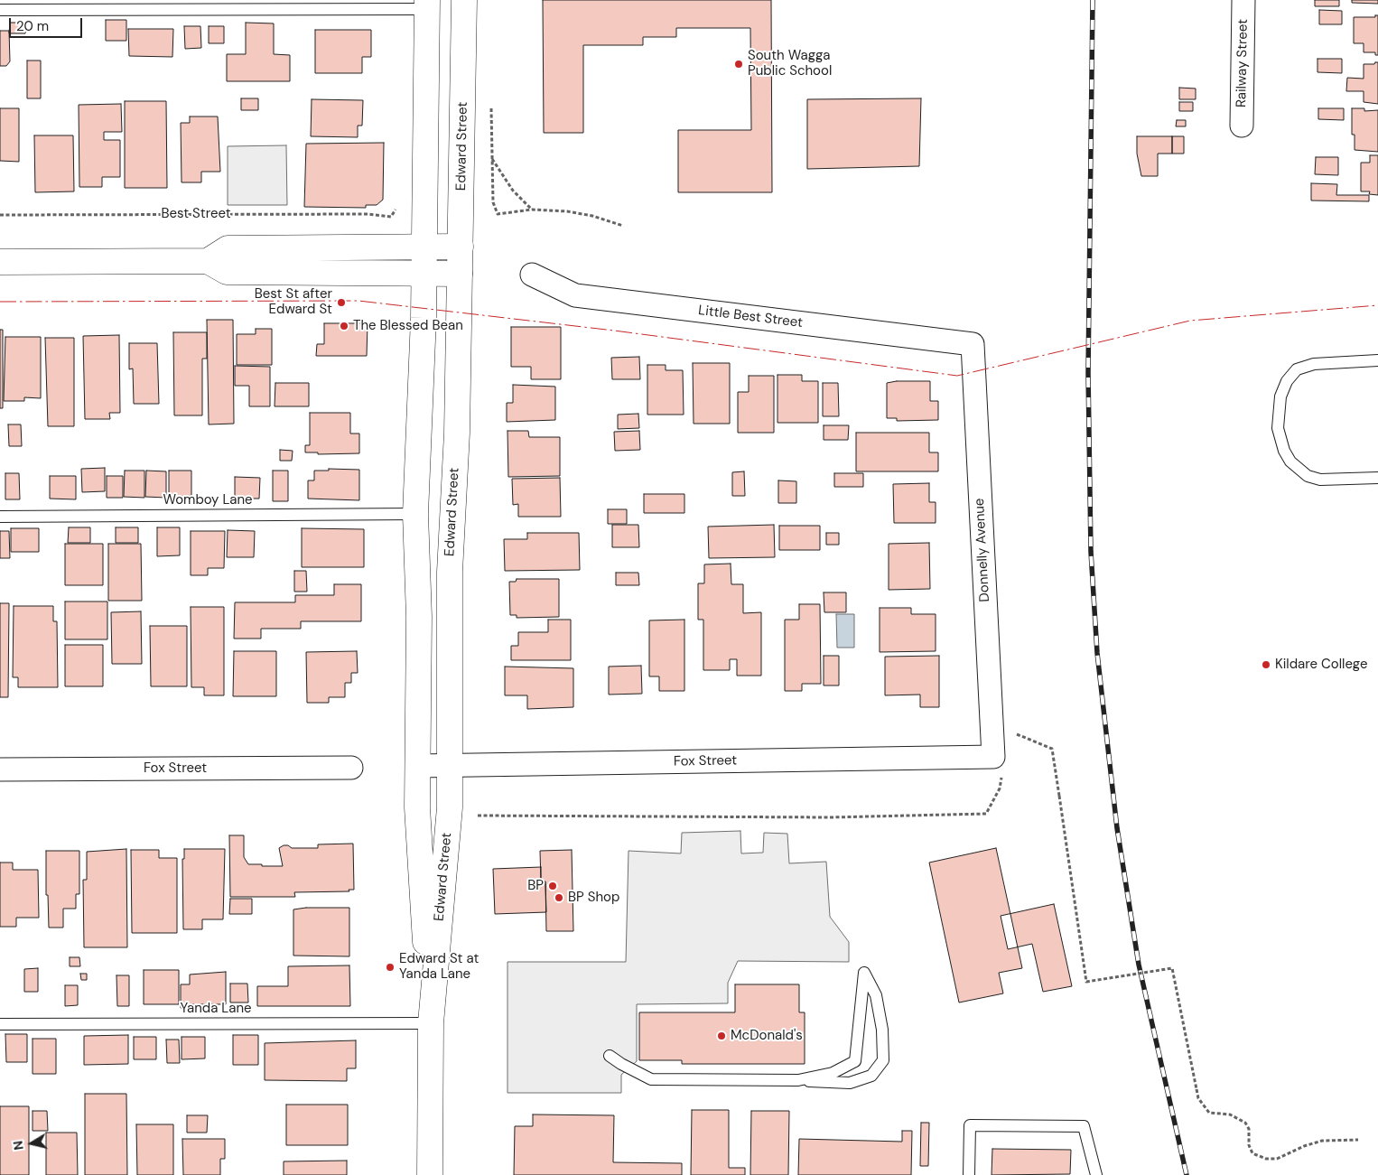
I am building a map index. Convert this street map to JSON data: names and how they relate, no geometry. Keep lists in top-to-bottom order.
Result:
{
  "streets": {
    "main road": ["Edward Street"],
    "street": [
      "Railway Street",
      "Little Best Street",
      "Donnelly Avenue",
      "Fox Street"
    ],
    "lane": ["Womboy Lane", "Yanda Lane"],
    "path": ["Best Street"]
  },
  "crossings": [
    ["Edward Street", "Womboy Lane"],
    ["Edward Street", "Fox Street"],
    ["Edward Street", "Yanda Lane"],
    ["Little Best Street", "Donnelly Avenue"],
    ["Donnelly Avenue", "Fox Street"]
  ],
  "places": [
    "South Wagga Public School",
    "Best St after Edward St",
    "The Blessed Bean",
    "Kildare College",
    "BP",
    "BP Shop",
    "Edward St at Yanda Lane",
    "McDonald's"
  ],
  "scale_bar": "20 m",
  "north": "left"
}
